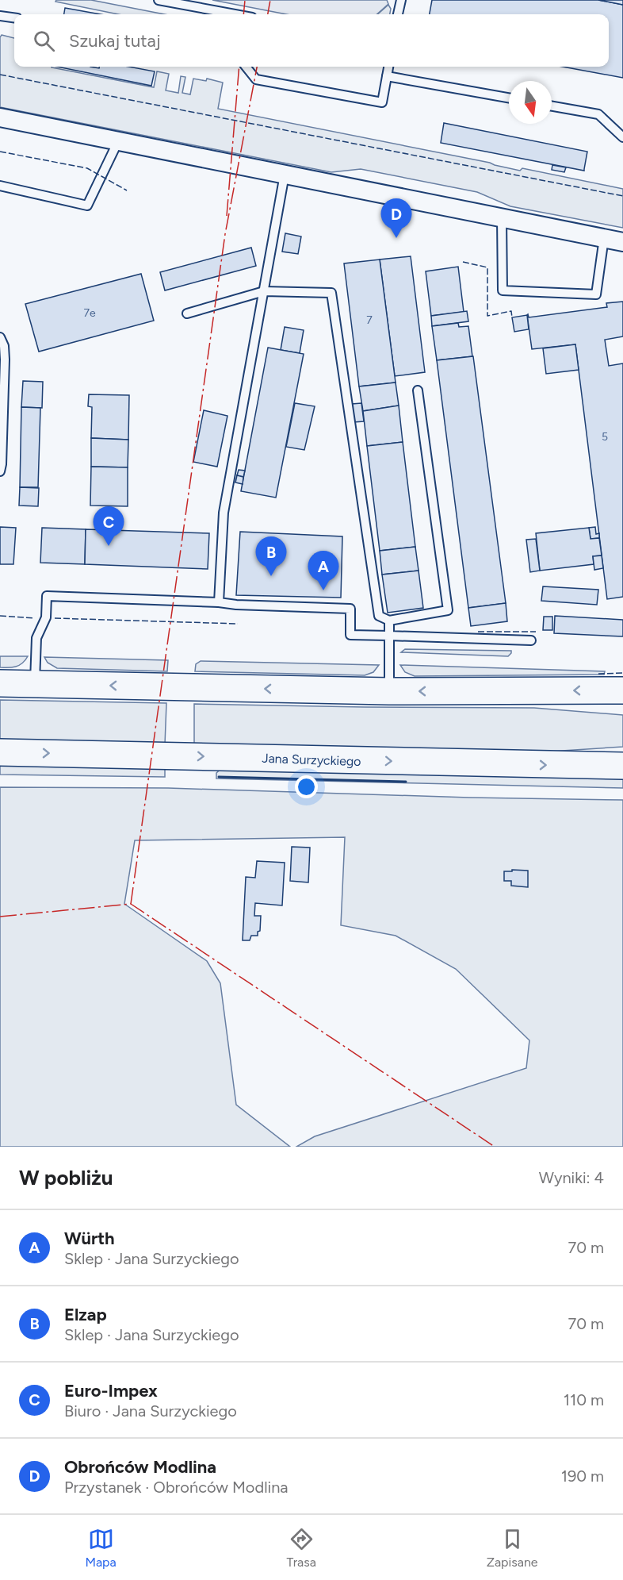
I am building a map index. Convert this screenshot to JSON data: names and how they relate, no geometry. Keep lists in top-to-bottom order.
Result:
{
  "streets": {
    "main road": ["Jana Surzyckiego"]
  },
  "house_numbers": ["7e", "7", "5"],
  "north": "bottom",
  "page": {
    "search": "Szukaj tutaj",
    "pins": [
      "D",
      "C",
      "B",
      "A"
    ],
    "heading": ["W pobliżu", "Wyniki: 4"],
    "list": [
      {
        "mark": "A",
        "name": "Würth",
        "note": "Sklep · Jana Surzyckiego",
        "value": "70 m"
      },
      {
        "mark": "B",
        "name": "Elzap",
        "note": "Sklep · Jana Surzyckiego",
        "value": "70 m"
      },
      {
        "mark": "C",
        "name": "Euro-Impex",
        "note": "Biuro · Jana Surzyckiego",
        "value": "110 m"
      },
      {
        "mark": "D",
        "name": "Obrońców Modlina",
        "note": "Przystanek · Obrońców Modlina",
        "value": "190 m"
      }
    ],
    "nav": ["Mapa", "Trasa", "Zapisane"]
  }
}
